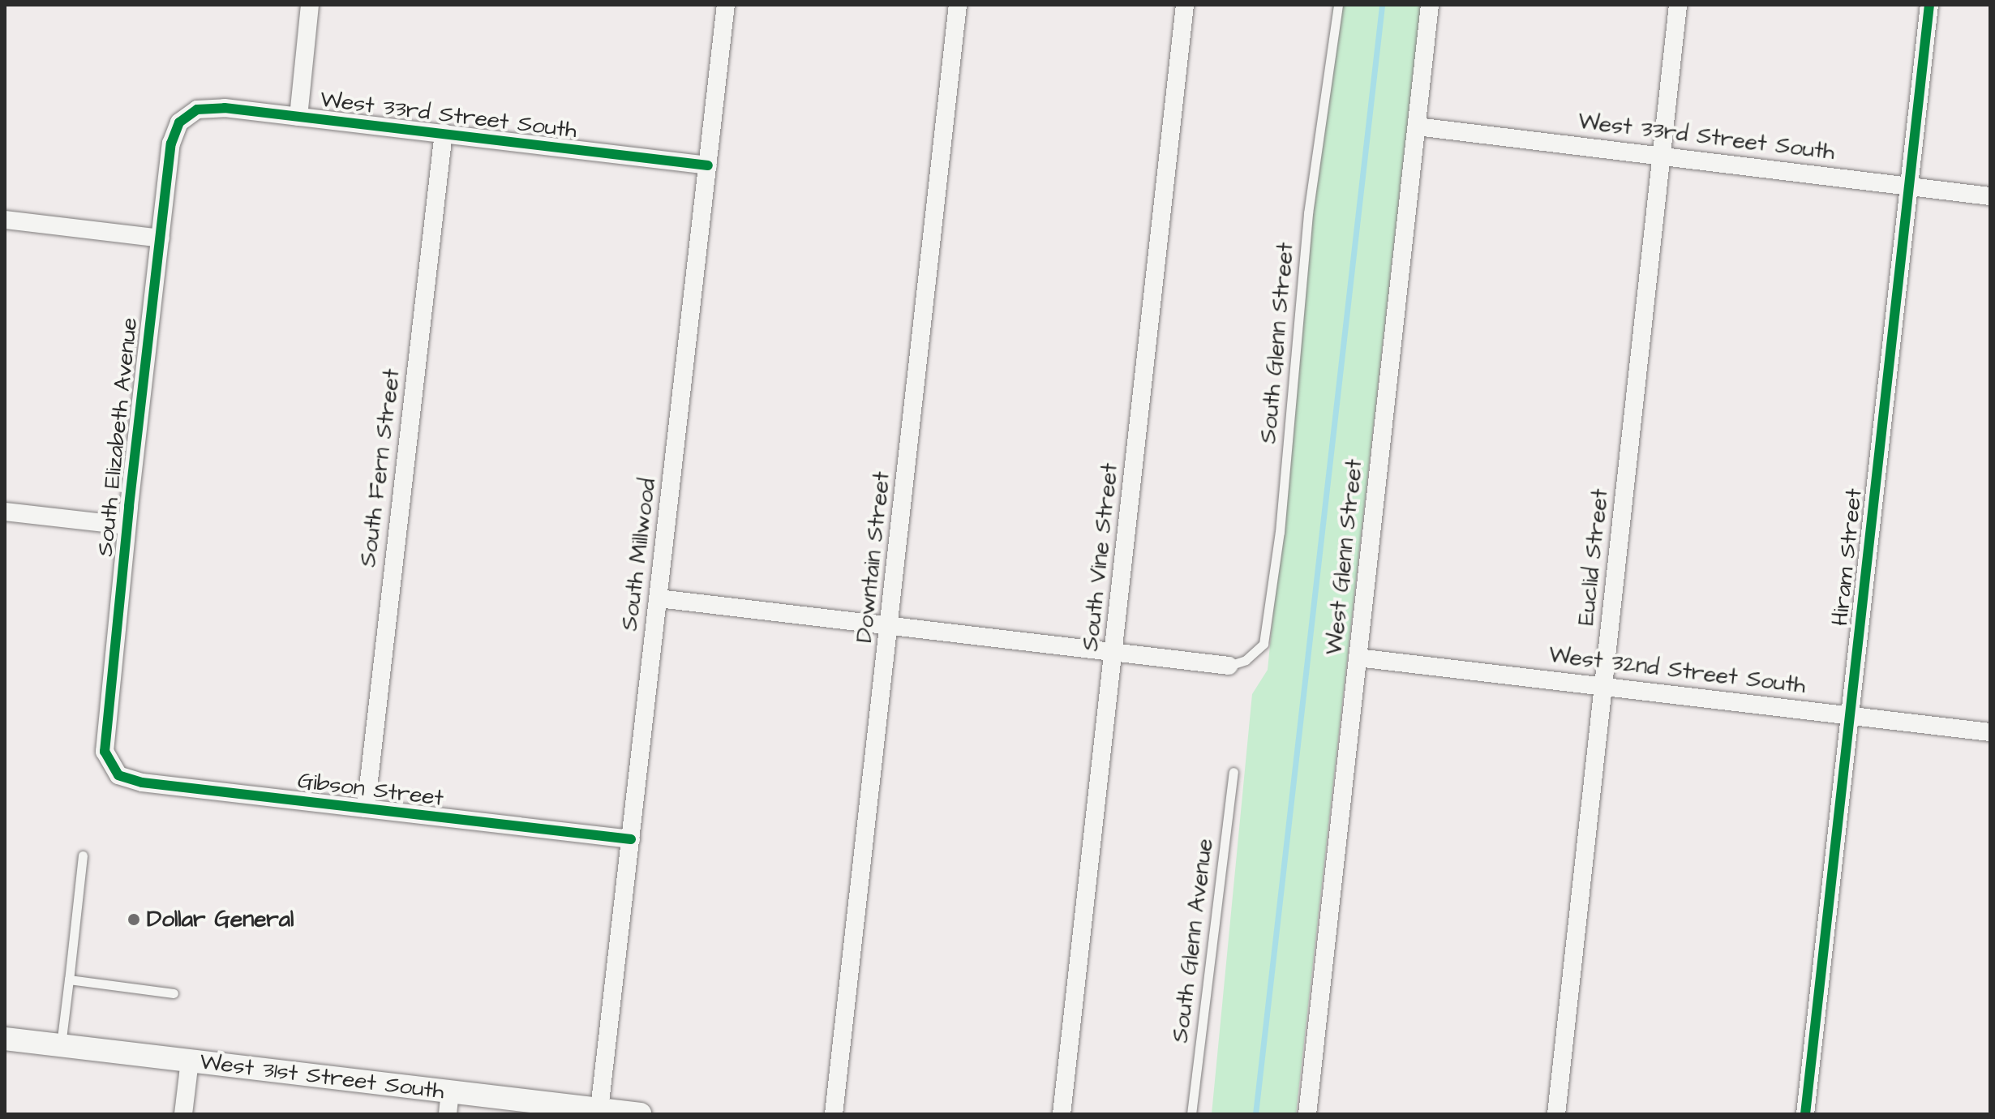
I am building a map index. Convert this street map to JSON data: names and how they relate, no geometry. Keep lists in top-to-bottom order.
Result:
{
  "streets": {
    "street": [
      "West 33rd Street South",
      "South Elizabeth Avenue",
      "South Fern Street",
      "South Millwood",
      "Downtain Street",
      "South Vine Street",
      "West Glenn Street",
      "Euclid Street",
      "Hiram Street",
      "West 32nd Street South",
      "Gibson Street",
      "West 31st Street South"
    ],
    "lane": ["South Glenn Street", "South Glenn Avenue"]
  },
  "crossings": [
    ["West 33rd Street South", "South Elizabeth Avenue"],
    ["West 33rd Street South", "South Fern Street"],
    ["West 33rd Street South", "South Millwood"],
    ["West 33rd Street South", "West Glenn Street"],
    ["West 33rd Street South", "Euclid Street"],
    ["West 33rd Street South", "Hiram Street"],
    ["South Elizabeth Avenue", "Gibson Street"],
    ["South Fern Street", "Gibson Street"],
    ["South Millwood", "Gibson Street"],
    ["South Millwood", "West 31st Street South"],
    ["West Glenn Street", "West 32nd Street South"],
    ["Euclid Street", "West 32nd Street South"],
    ["Hiram Street", "West 32nd Street South"]
  ],
  "places": ["Dollar General"]
}
